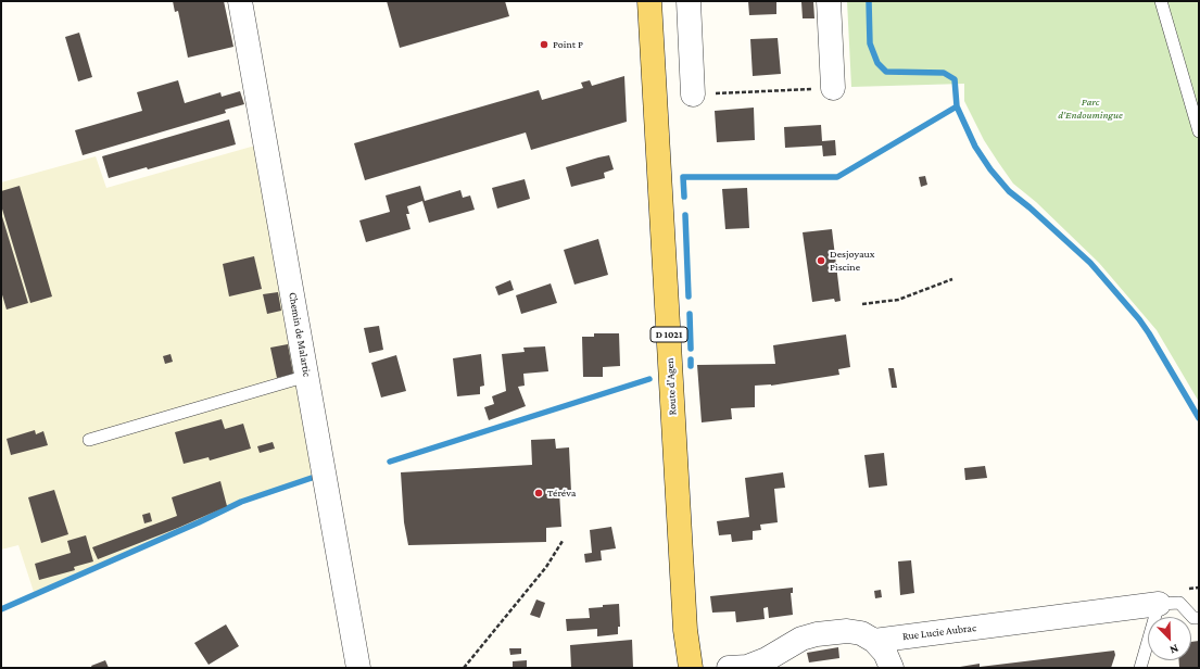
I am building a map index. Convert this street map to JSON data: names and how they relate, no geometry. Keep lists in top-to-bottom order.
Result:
{
  "streets": {
    "main road": ["D 1021", "Route d'Agen"],
    "street": ["Chemin de Malartic", "Rue Lucie Aubrac"]
  },
  "parks": ["Parc d’Endoumingue"],
  "places": ["Point P", "Desjoyaux Piscine", "Téréva"],
  "north": "bottom right"
}
